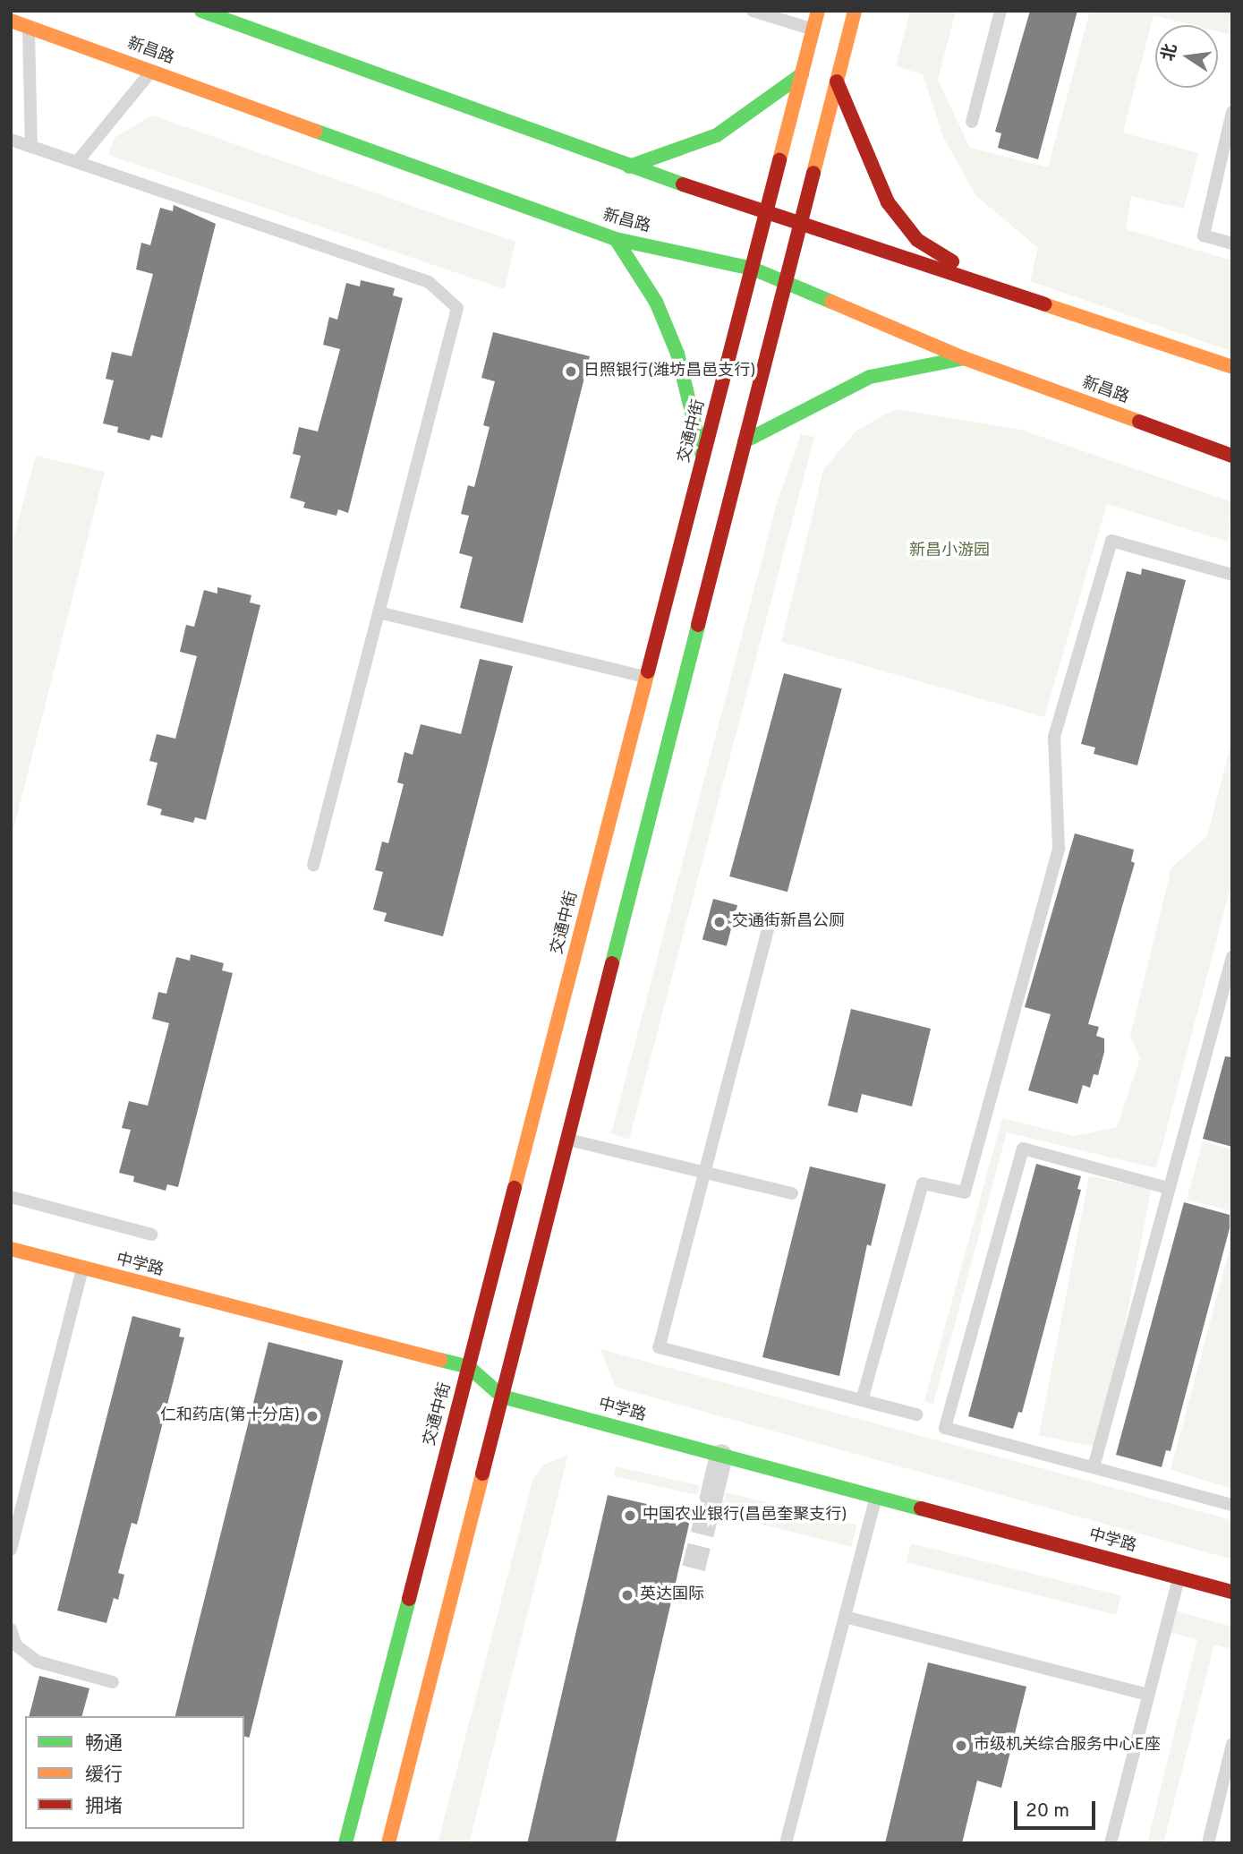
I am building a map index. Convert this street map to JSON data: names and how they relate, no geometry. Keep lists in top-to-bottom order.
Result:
{
  "streets": {
    "main road": ["新昌路", "交通中街", "中学路"]
  },
  "crossings": [
    ["新昌路", "交通中街"],
    ["交通中街", "中学路"]
  ],
  "parks": ["新昌小游园"],
  "places": [
    "日照银行(潍坊昌邑支行)",
    "交通街新昌公厕",
    "仁和药店(第十分店)",
    "中国农业银行(昌邑奎聚支行)",
    "英达国际",
    "市级机关综合服务中心E座"
  ],
  "legend": ["畅通", "缓行", "拥堵"],
  "scale_bar": "20 m",
  "north": "left"
}
